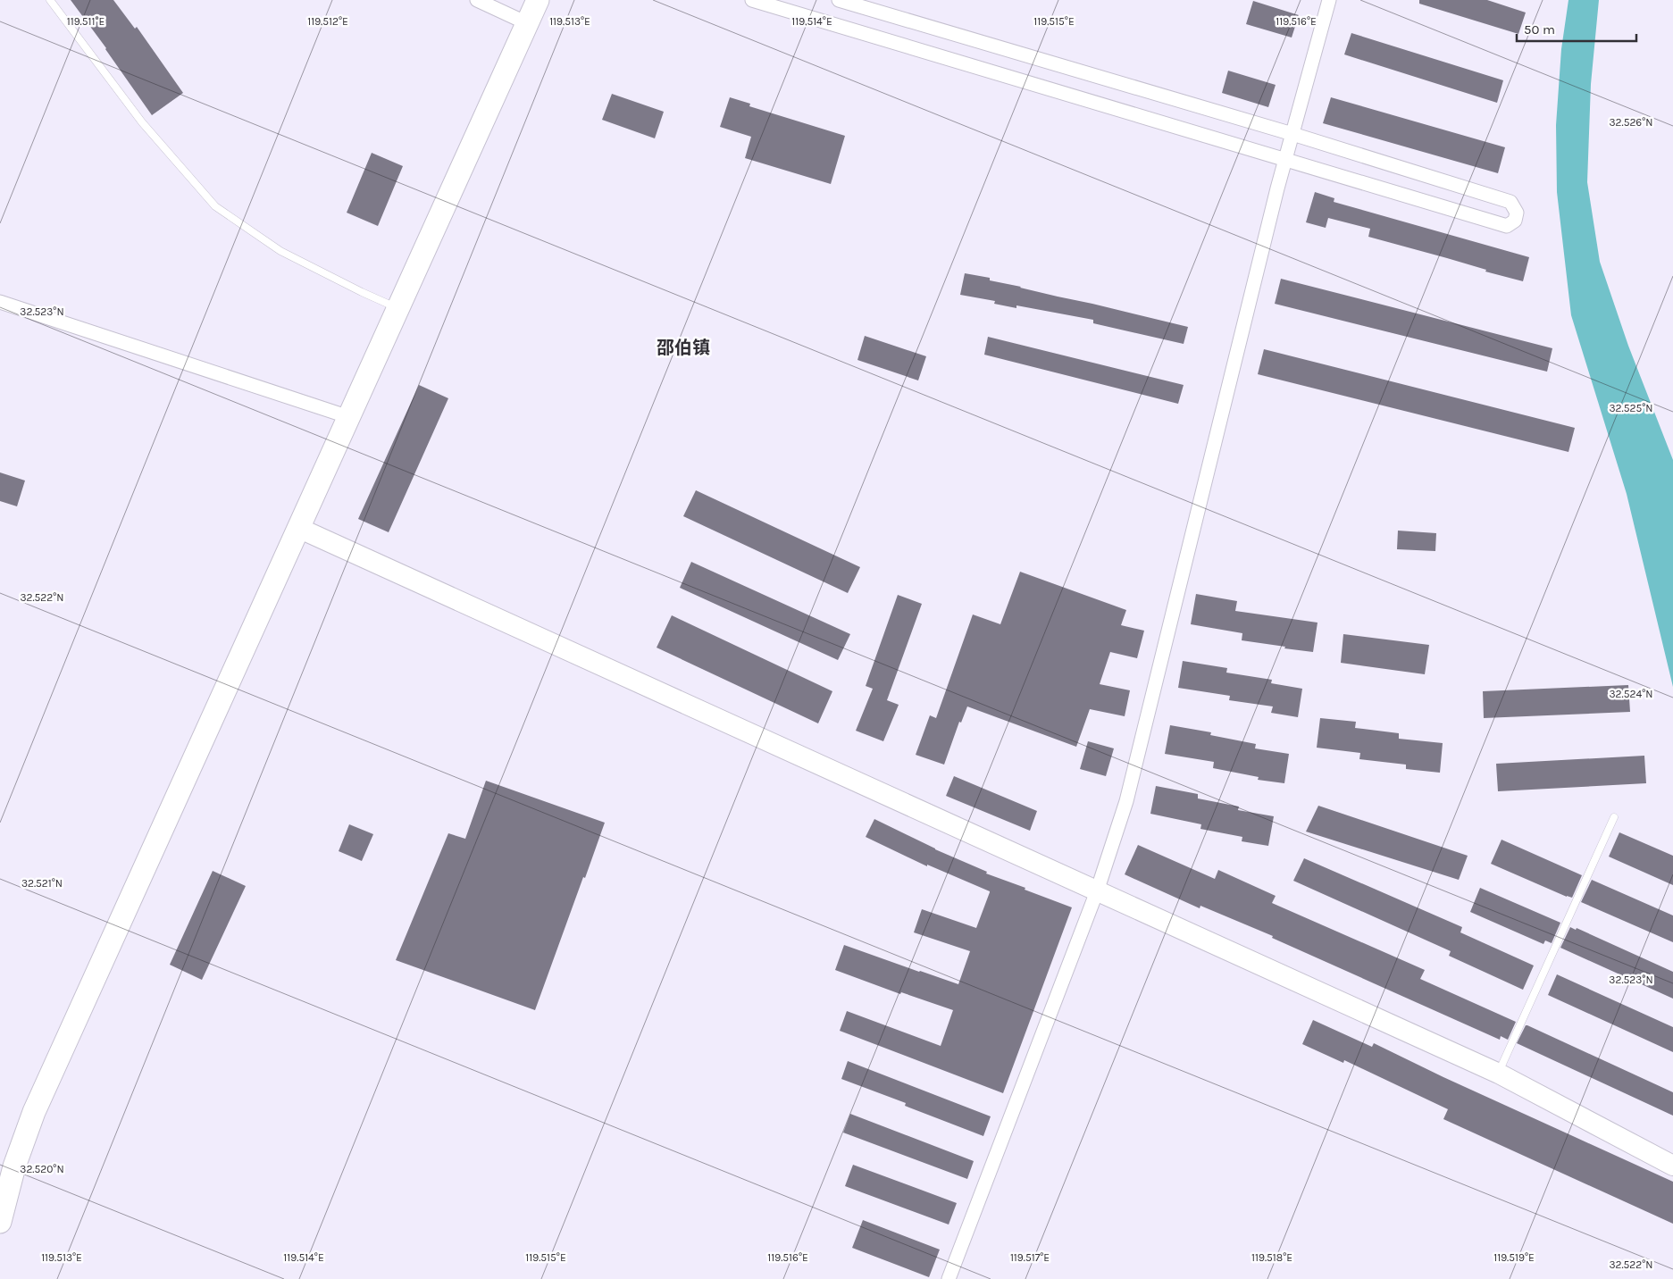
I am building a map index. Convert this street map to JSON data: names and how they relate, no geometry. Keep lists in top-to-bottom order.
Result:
{
  "districts": ["邵伯镇"],
  "scale_bar": "50 m",
  "coordinates": [
    "119.511°E",
    "119.512°E",
    "119.513°E",
    "119.514°E",
    "119.515°E",
    "119.516°E",
    "32.526°N",
    "32.523°N",
    "32.525°N",
    "32.522°N",
    "32.524°N",
    "32.521°N",
    "32.520°N",
    "119.517°E",
    "119.518°E",
    "119.519°E"
  ]
}
